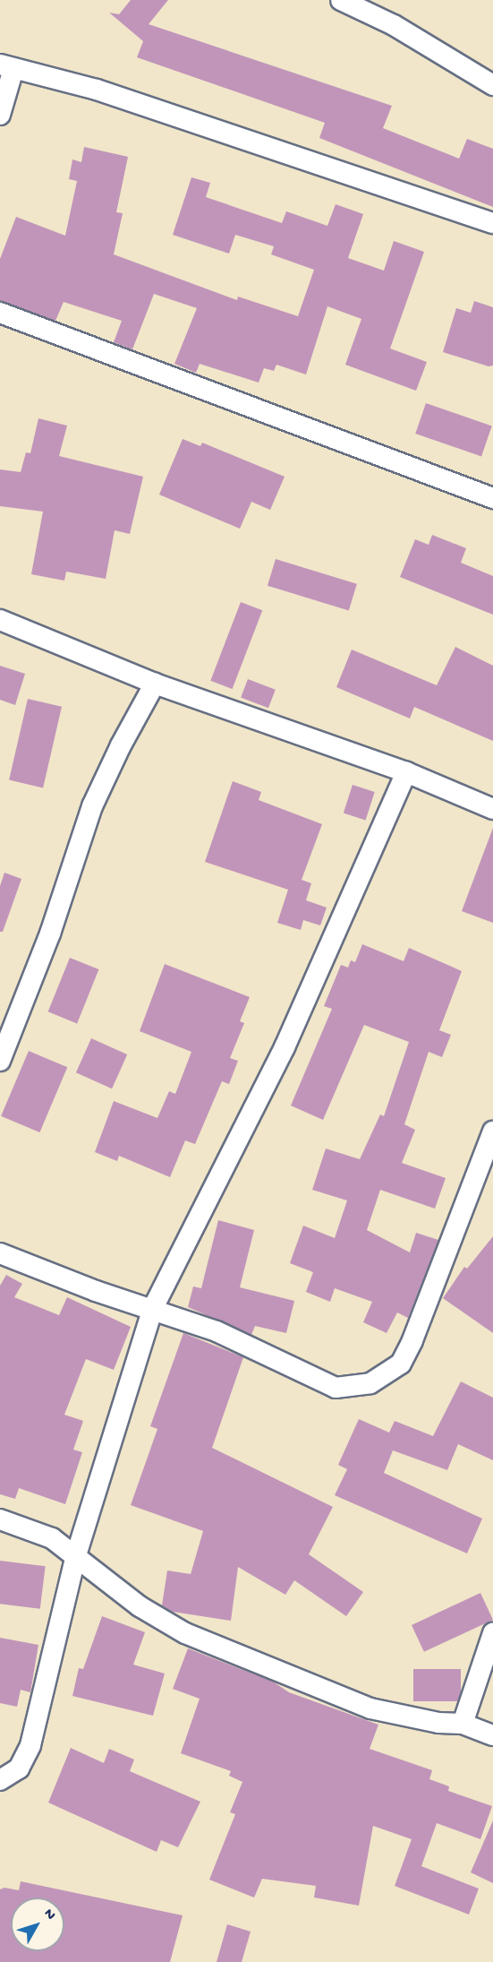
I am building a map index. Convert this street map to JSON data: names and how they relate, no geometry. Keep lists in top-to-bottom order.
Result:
{
  "north": "top right"
}
